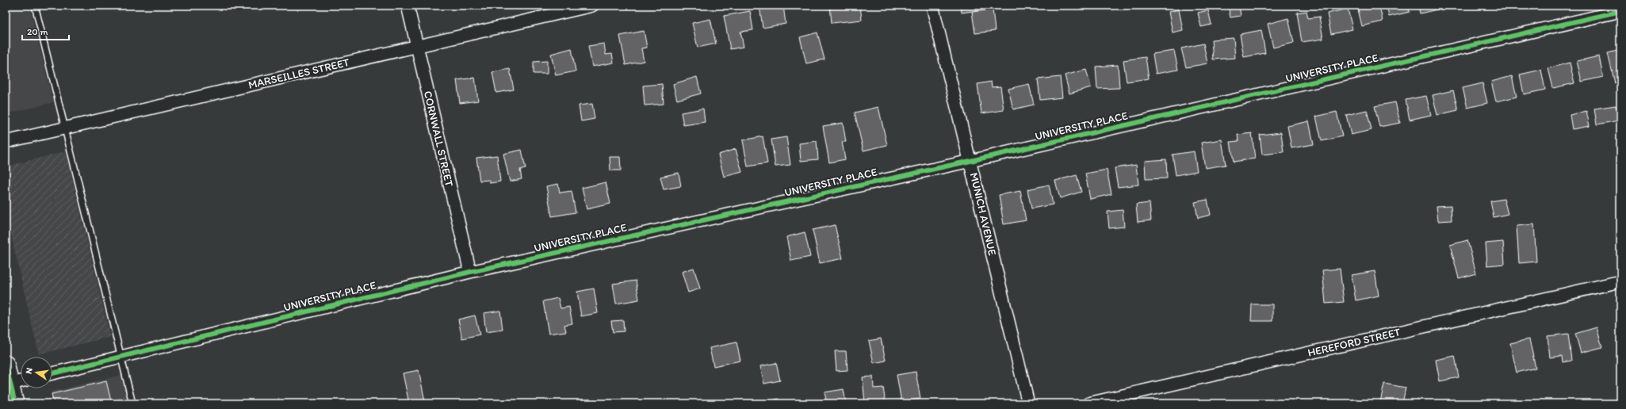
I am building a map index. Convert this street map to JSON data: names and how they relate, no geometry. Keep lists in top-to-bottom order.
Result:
{
  "streets": {
    "street": [
      "UNIVERSITY PLACE",
      "MARSEILLES STREET",
      "CORNWALL STREET",
      "MUNICH AVENUE",
      "HEREFORD STREET"
    ]
  },
  "crossings": [
    ["UNIVERSITY PLACE", "CORNWALL STREET"],
    ["UNIVERSITY PLACE", "MUNICH AVENUE"],
    ["MARSEILLES STREET", "CORNWALL STREET"]
  ],
  "scale_bar": "20 m",
  "north": "left"
}
